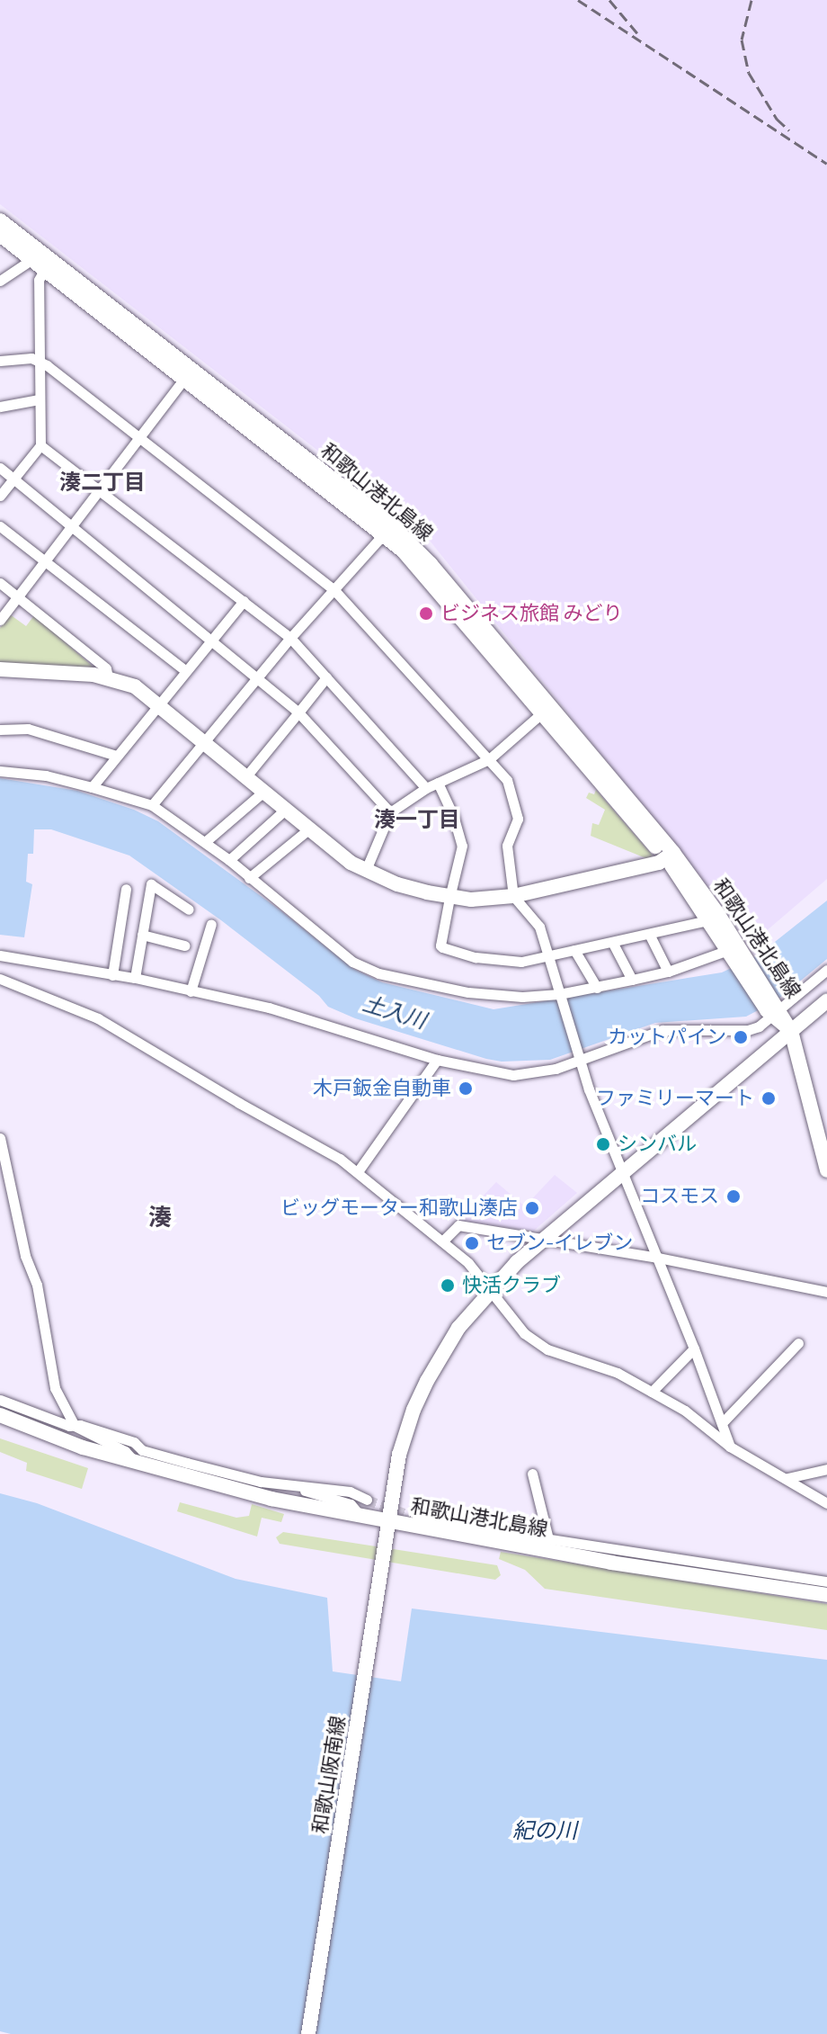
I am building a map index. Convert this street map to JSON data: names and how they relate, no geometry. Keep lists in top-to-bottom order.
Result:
{
  "streets": {
    "main road": ["和歌山港北島線", "和歌山阪南線"]
  },
  "crossings": [
    ["和歌山港北島線", "和歌山阪南線"]
  ],
  "districts": ["湊二丁目", "湊一丁目", "湊"],
  "water": ["土入川", "紀の川"],
  "places": [
    "ビジネス旅館 みどり",
    "カットパイン",
    "木戸鈑金自動車",
    "ファミリーマート",
    "シンバル",
    "コスモス",
    "ビッグモーター和歌山湊店",
    "セブン-イレブン",
    "快活クラブ"
  ]
}
